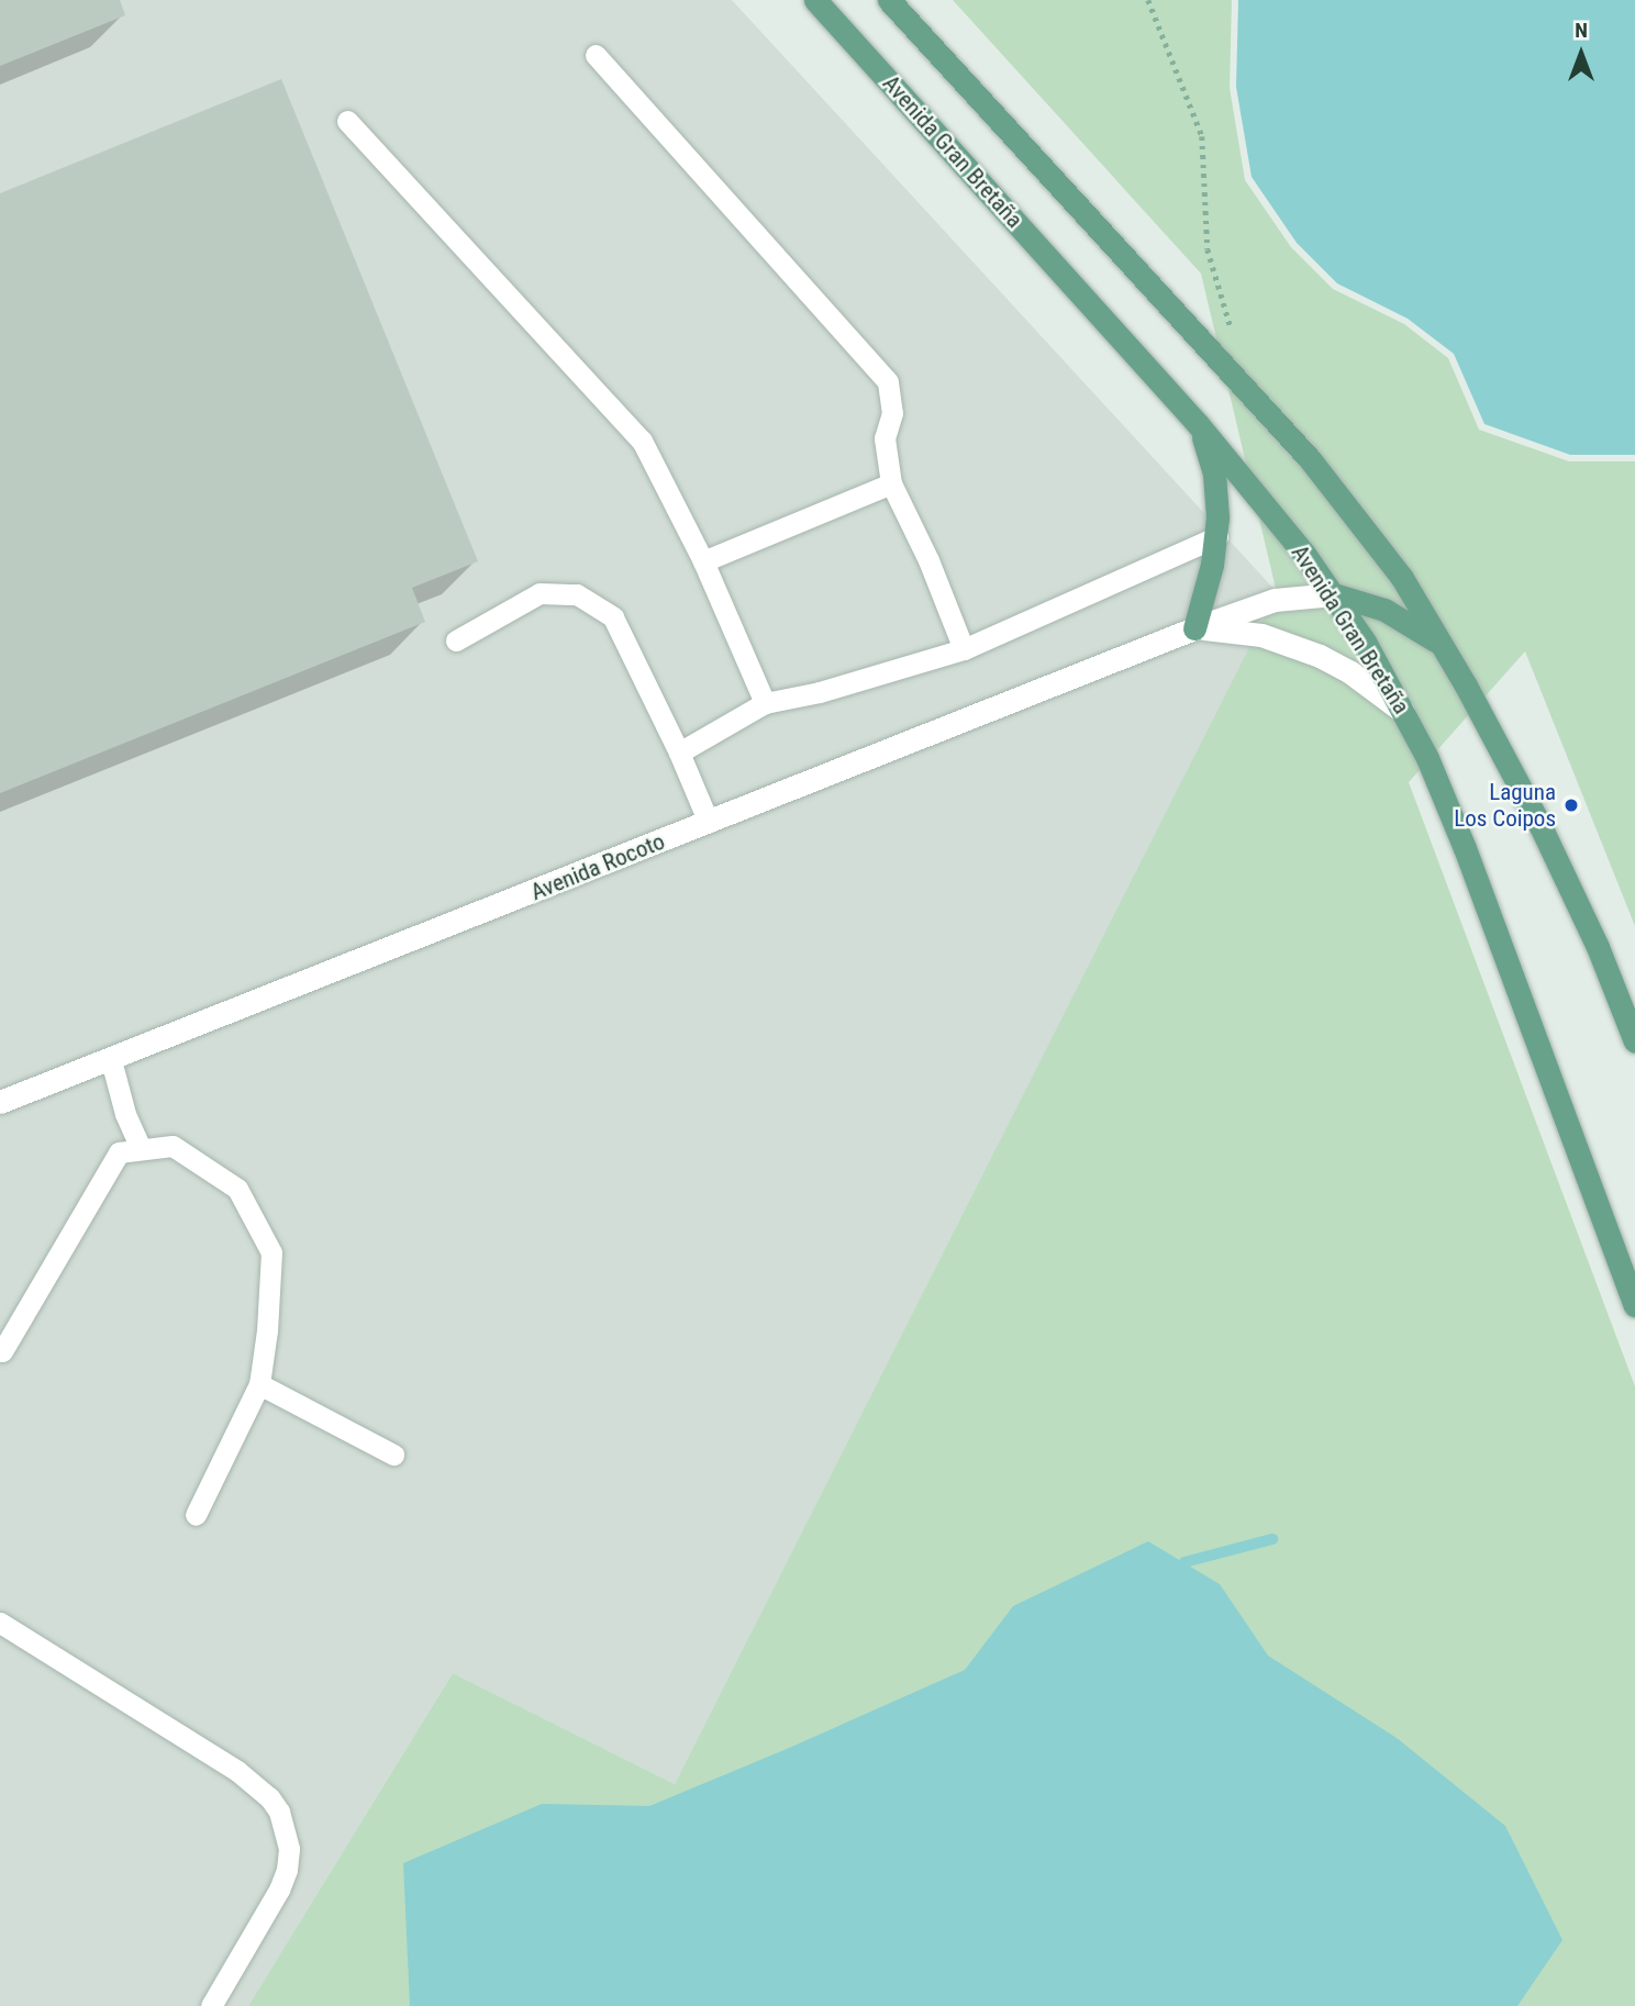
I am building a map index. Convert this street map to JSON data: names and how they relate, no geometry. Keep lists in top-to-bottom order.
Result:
{
  "streets": {
    "main road": ["Avenida Gran Bretaña"],
    "street": ["Avenida Rocoto"]
  },
  "crossings": [
    ["Avenida Gran Bretaña", "Avenida Rocoto"]
  ],
  "places": ["Laguna Los Coipos"],
  "north": "top"
}
